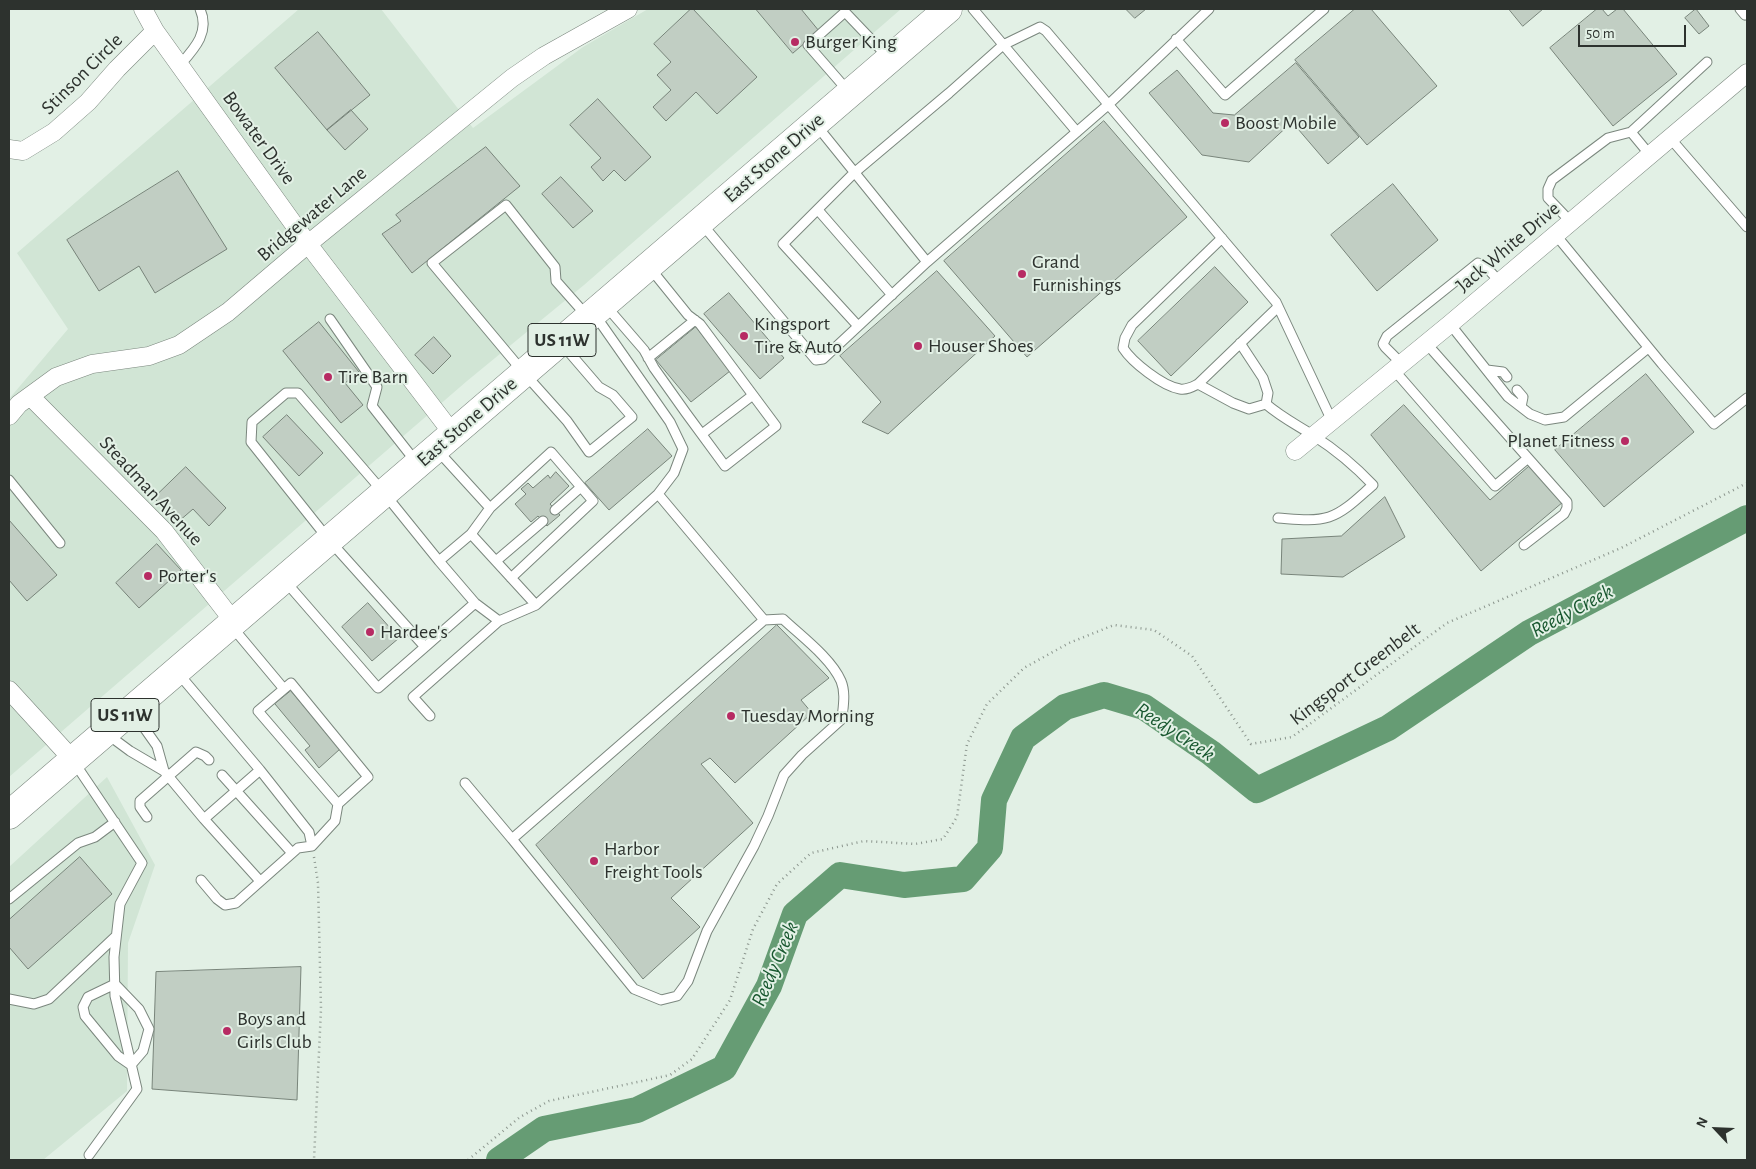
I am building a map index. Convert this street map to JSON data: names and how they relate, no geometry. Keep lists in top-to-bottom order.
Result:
{
  "streets": {
    "highway": ["East Stone Drive", "US 11W"],
    "street": [
      "Stinson Circle",
      "Bowater Drive",
      "Bridgewater Lane",
      "Jack White Drive",
      "Steadman Avenue"
    ],
    "path": ["Kingsport Greenbelt"]
  },
  "crossings": [
    ["Stinson Circle", "Bowater Drive"],
    ["Bowater Drive", "East Stone Drive"],
    ["Bowater Drive", "Bridgewater Lane"],
    ["East Stone Drive", "Steadman Avenue"],
    ["Bridgewater Lane", "Steadman Avenue"]
  ],
  "water": ["Reedy Creek"],
  "places": [
    "Burger King",
    "Boost Mobile",
    "Grand Furnishings",
    "Kingsport Tire & Auto",
    "Houser Shoes",
    "Tire Barn",
    "Planet Fitness",
    "Porter's",
    "Hardee's",
    "Tuesday Morning",
    "Harbor Freight Tools",
    "Boys and Girls Club"
  ],
  "scale_bar": "50 m",
  "north": "top left"
}
